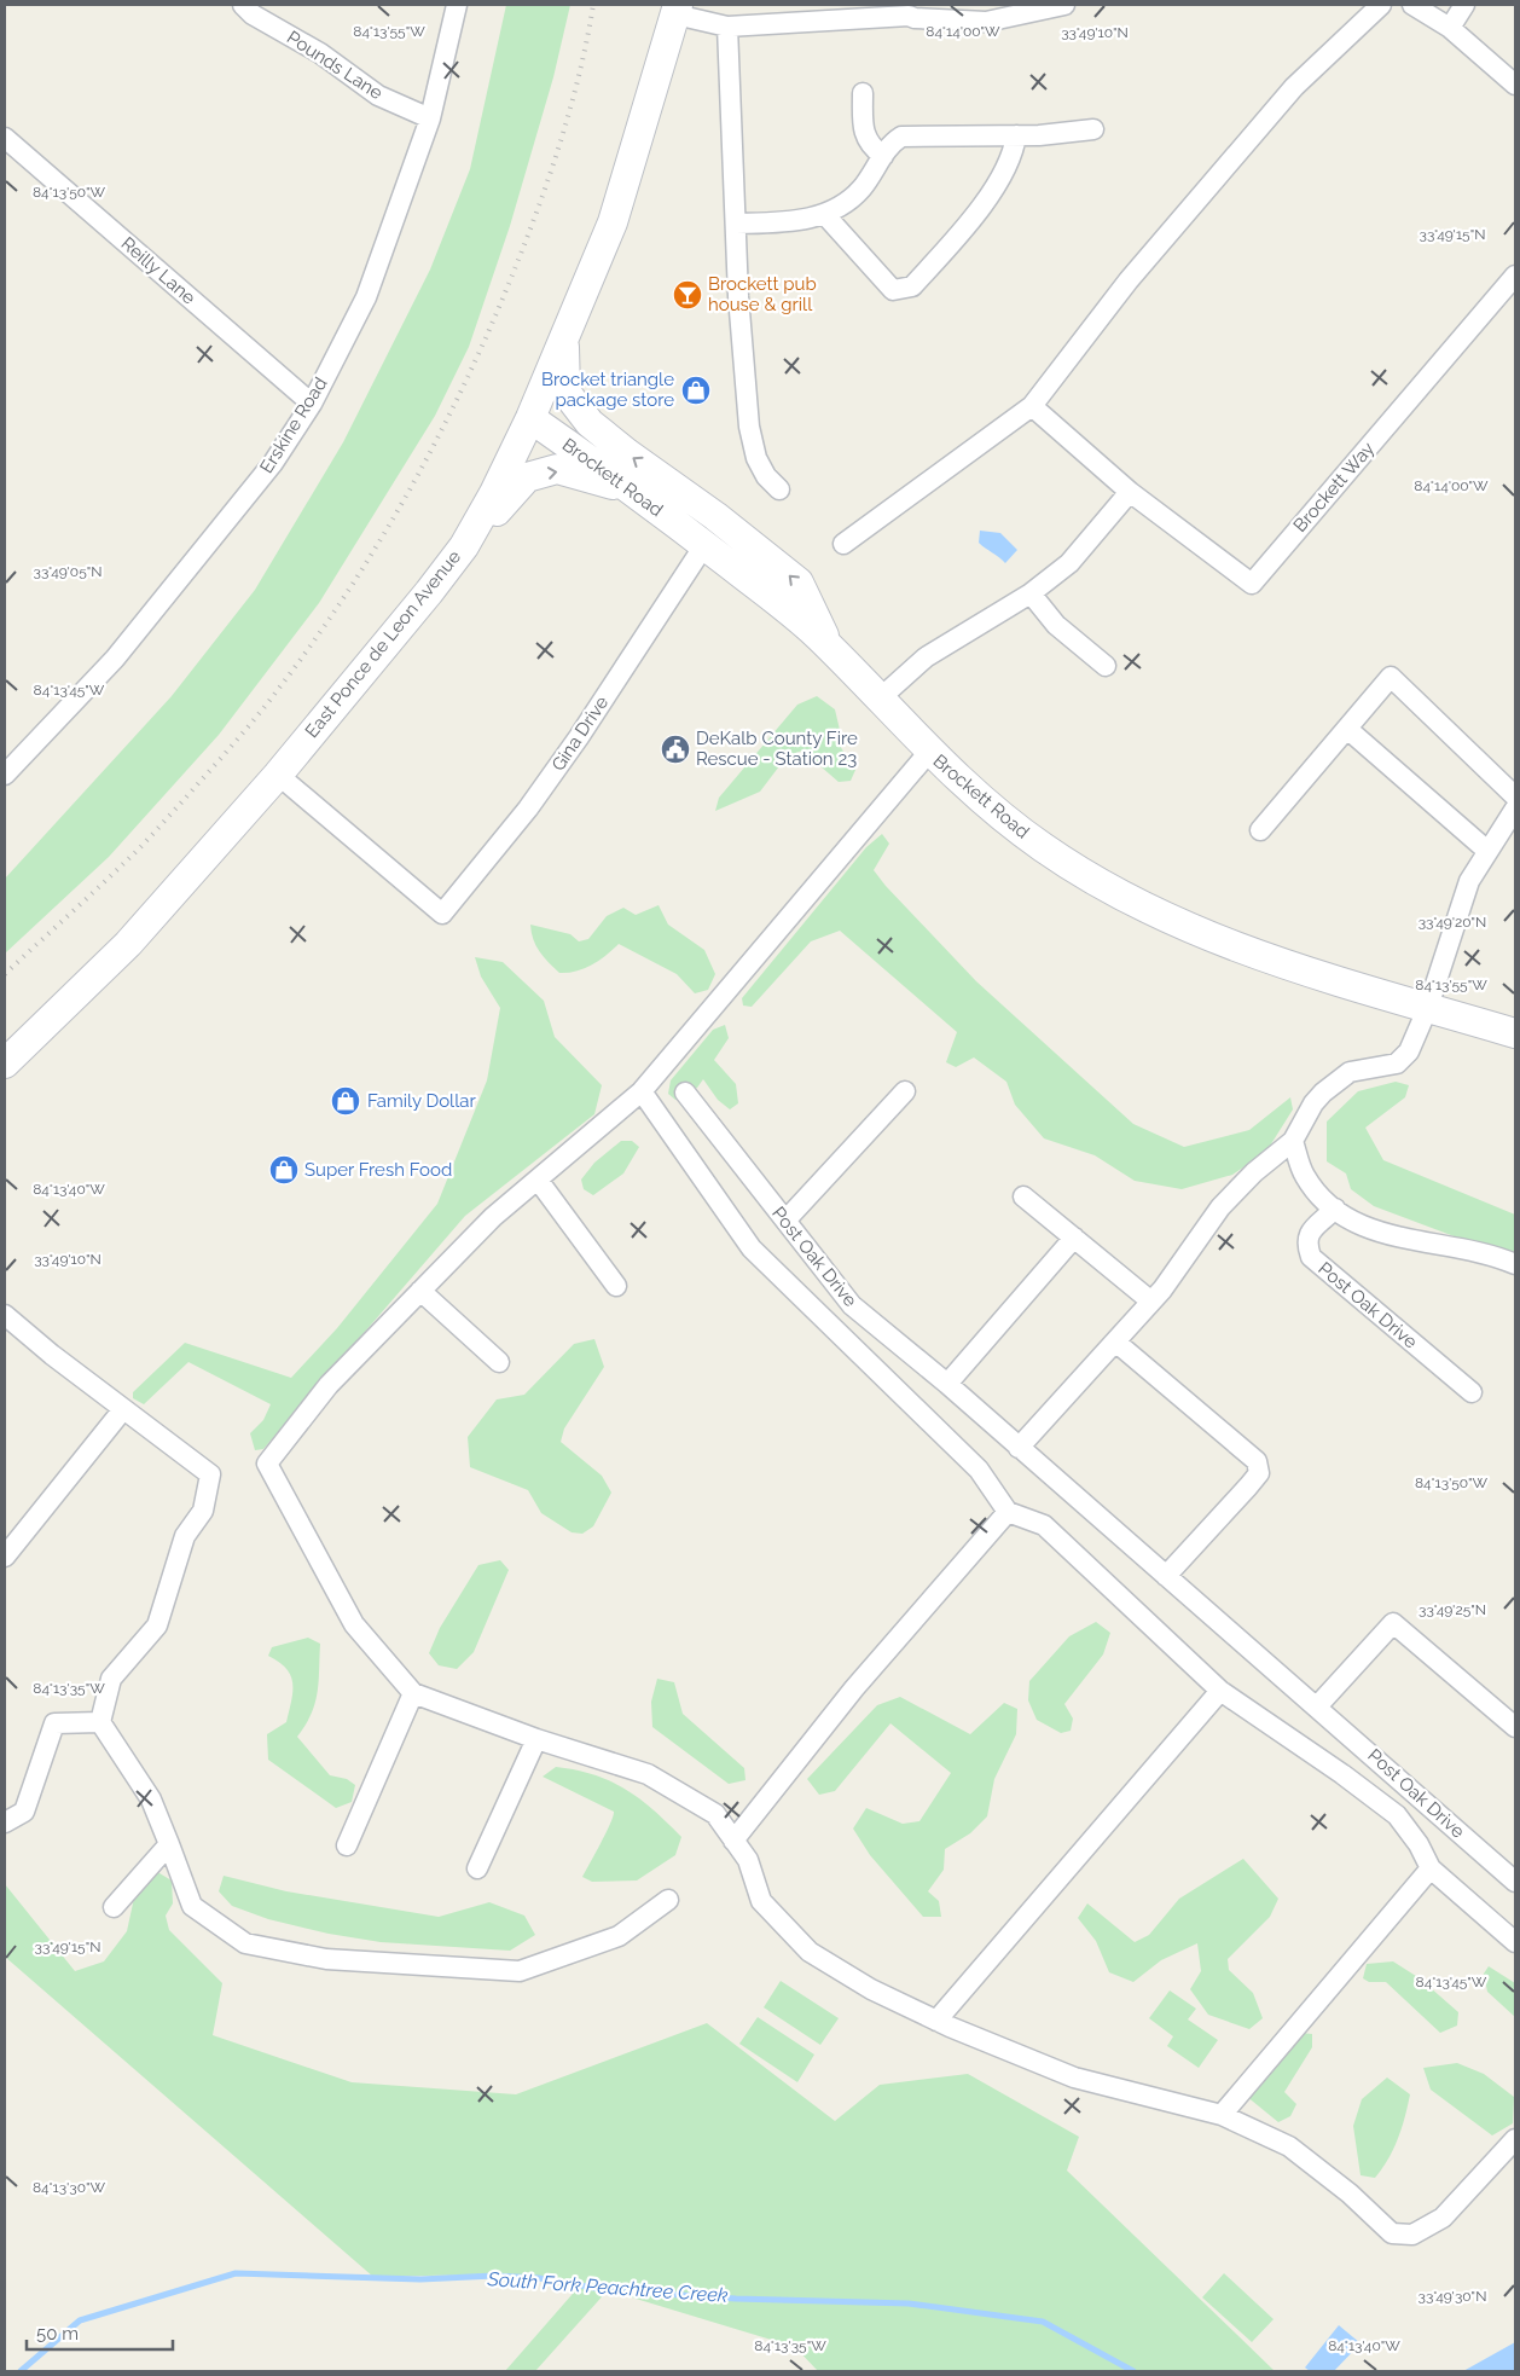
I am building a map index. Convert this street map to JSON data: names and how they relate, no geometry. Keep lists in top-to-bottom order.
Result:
{
  "streets": {
    "street": [
      "Pounds Lane",
      "Reilly Lane",
      "Erskine Road",
      "Brockett Road",
      "Brockett Way",
      "East Ponce de Leon Avenue",
      "Gina Drive",
      "Post Oak Drive"
    ]
  },
  "crossings": [
    ["Pounds Lane", "Erskine Road"],
    ["Reilly Lane", "Erskine Road"],
    ["Brockett Road", "East Ponce de Leon Avenue"],
    ["Brockett Road", "Gina Drive"],
    ["East Ponce de Leon Avenue", "Gina Drive"]
  ],
  "water": ["South Fork Peachtree Creek"],
  "places": {
    "bar": ["Brockett pub house & grill"],
    "shop": ["Brocket triangle package store", "Family Dollar", "Super Fresh Food"],
    "public building": ["DeKalb County Fire Rescue - Station 23"]
  },
  "scale_bar": "50 m",
  "coordinates": [
    "84°13'55\"W",
    "84°14'00\"W",
    "33°49'10\"N",
    "84°13'50\"W",
    "33°49'15\"N",
    "33°49'05\"N",
    "84°13'45\"W",
    "33°49'20\"N",
    "84°13'40\"W",
    "33°49'25\"N",
    "84°13'35\"W",
    "84°13'30\"W",
    "33°49'30\"N"
  ]
}
